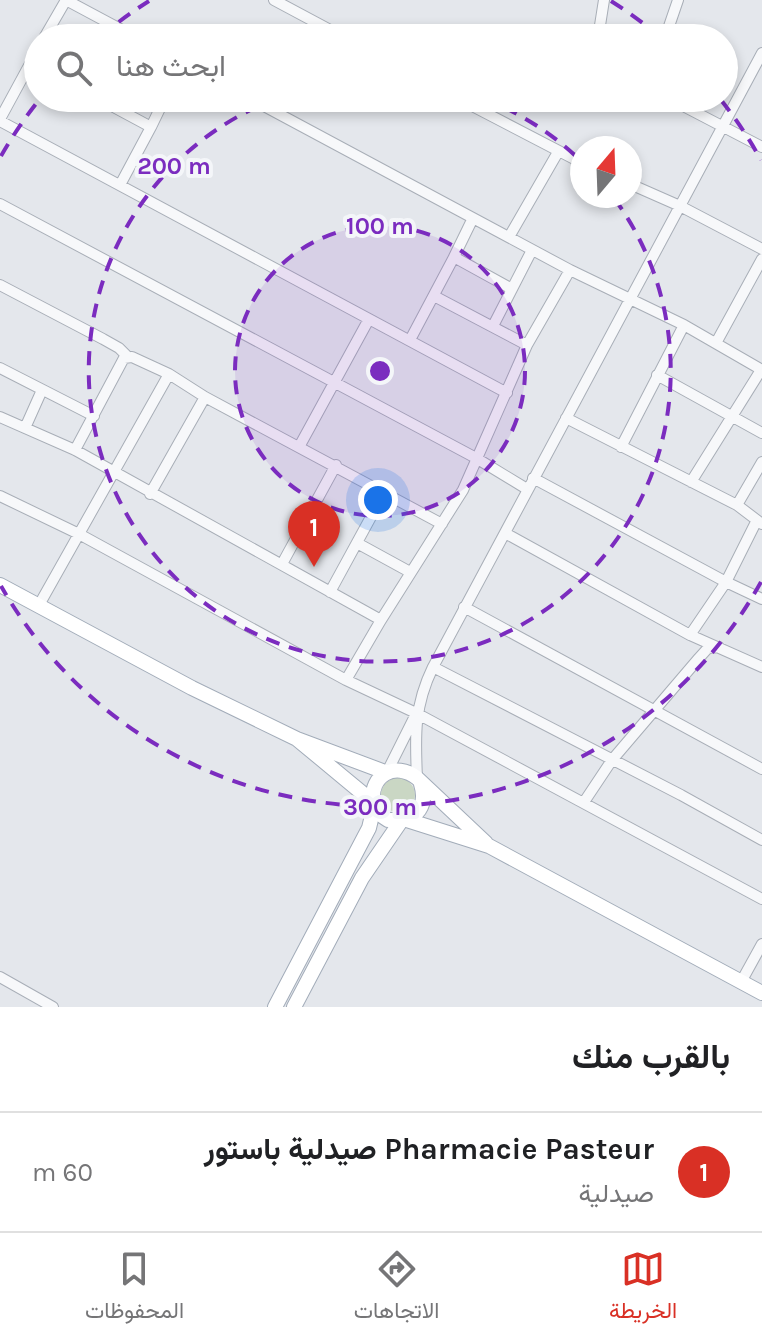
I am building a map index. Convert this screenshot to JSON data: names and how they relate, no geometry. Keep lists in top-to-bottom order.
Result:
{
  "north": "top",
  "page": {
    "search": "ابحث هنا",
    "pins": "1",
    "heading": "بالقرب منك",
    "list": [
      {
        "mark": "1",
        "name": "Pharmacie Pasteur صيدلية باستور",
        "note": "صيدلية",
        "value": "60 m"
      }
    ],
    "nav": ["الخريطة", "الاتجاهات", "المحفوظات"]
  },
  "rings": ["200 m", "100 m", "300 m"]
}
